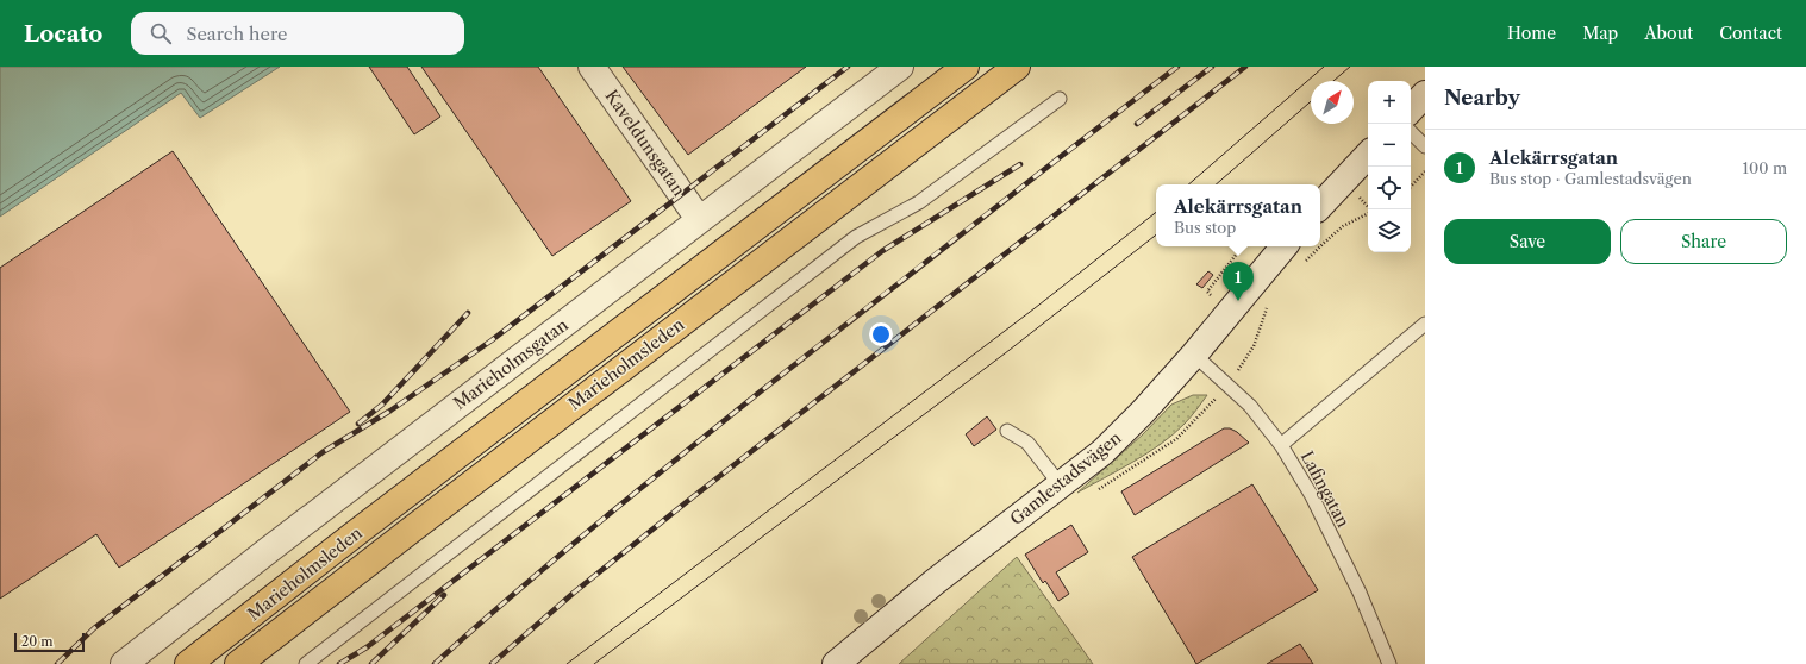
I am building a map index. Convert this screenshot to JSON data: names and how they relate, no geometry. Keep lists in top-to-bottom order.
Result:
{
  "streets": {
    "highway": ["Marieholmsleden"],
    "street": ["Kaveldunsgatan", "Marieholmsgatan", "Gamlestadsvägen"],
    "lane": ["Lafingatan"]
  },
  "crossings": [
    ["Kaveldunsgatan", "Marieholmsgatan"],
    ["Gamlestadsvägen", "Lafingatan"]
  ],
  "scale_bar": "20 m",
  "north": "top right",
  "page": {
    "header": "Locato",
    "search": "Search here",
    "nav": [
      "Home",
      "Map",
      "About",
      "Contact"
    ],
    "heading": "Nearby",
    "map_buttons": ["+", "−"],
    "list": [
      {
        "mark": "1",
        "name": "Alekärrsgatan",
        "note": "Bus stop · Gamlestadsvägen",
        "value": "100 m"
      }
    ],
    "popup": ["Alekärrsgatan", "Bus stop"],
    "buttons": ["Save", "Share"],
    "pins": "1",
    "scale": "20 m"
  }
}
